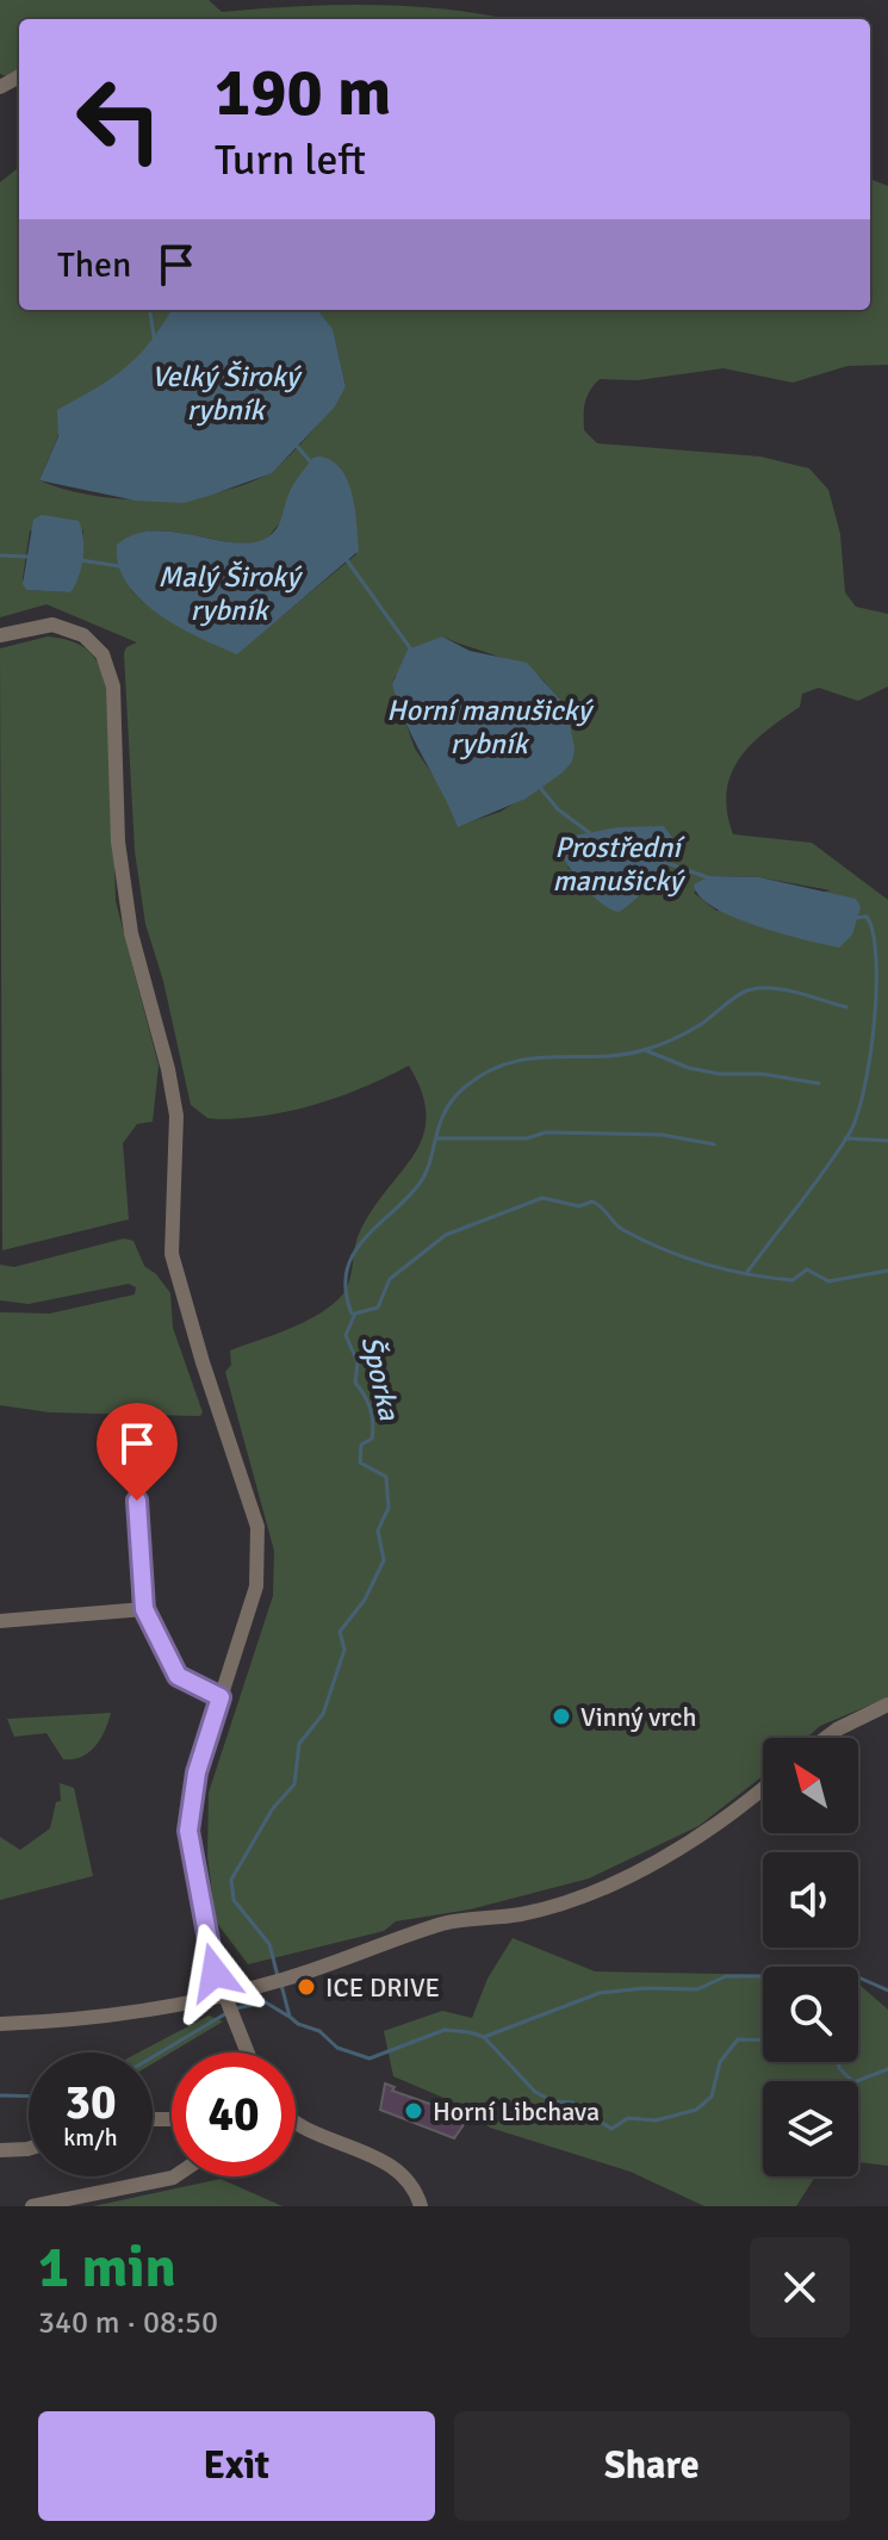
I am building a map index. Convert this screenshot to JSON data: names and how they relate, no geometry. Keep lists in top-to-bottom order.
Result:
{
  "water": [
    "Velký Široký rybník",
    "Malý Široký rybník",
    "Horní manušický rybník",
    "Prostřední manušický",
    "Šporka"
  ],
  "places": ["Vinný vrch", "ICE DRIVE", "Horní Libchava"],
  "north": "top left",
  "page": {
    "turn": ["190 m", "Turn left"],
    "then": "Then",
    "speed": "30 km/h",
    "limit": "40",
    "heading": ["1 min", "340 m · 08:50"],
    "buttons": ["Exit", "Share"]
  }
}
